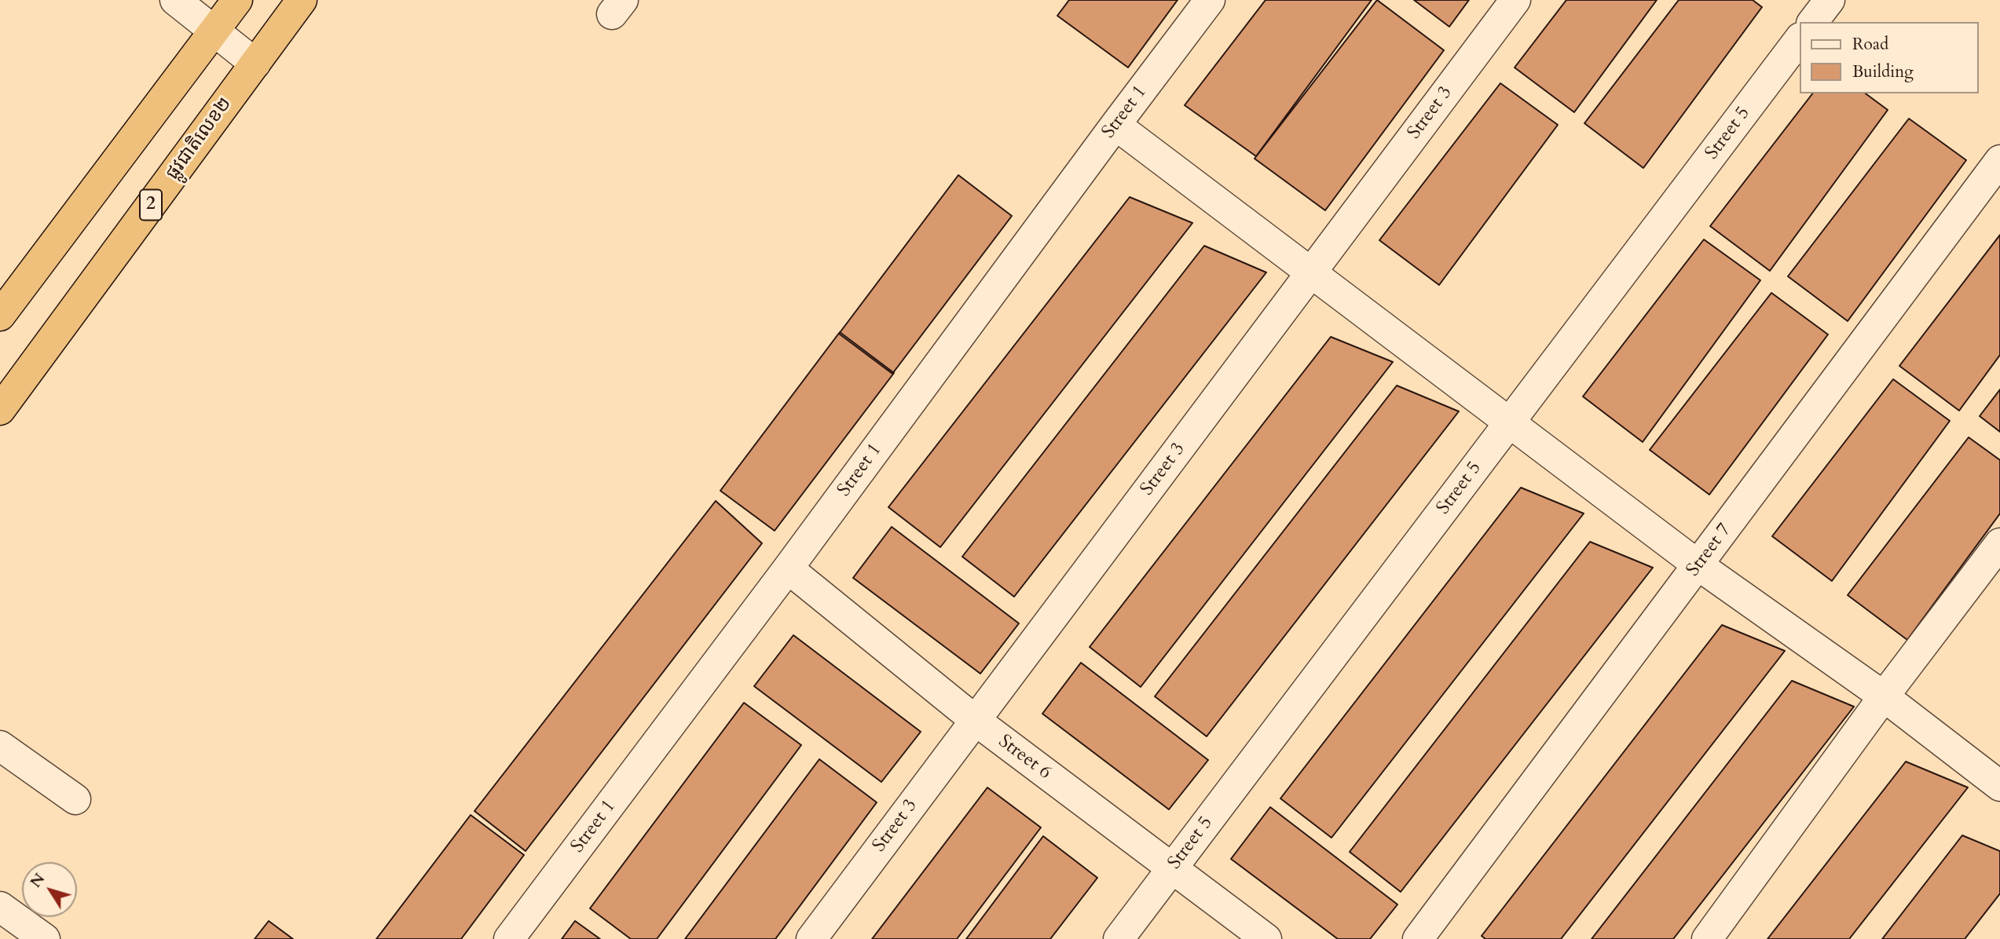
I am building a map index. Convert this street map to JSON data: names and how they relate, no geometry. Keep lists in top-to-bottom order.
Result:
{
  "streets": {
    "highway": ["ផ្លូវជាតិលេខ២", "2"],
    "street": [
      "Street 1",
      "Street 3",
      "Street 5",
      "Street 7",
      "Street 6"
    ]
  },
  "crossings": [
    ["Street 1", "Street 6"],
    ["Street 3", "Street 6"],
    ["Street 5", "Street 6"]
  ],
  "legend": ["Road", "Building"],
  "north": "top left"
}
